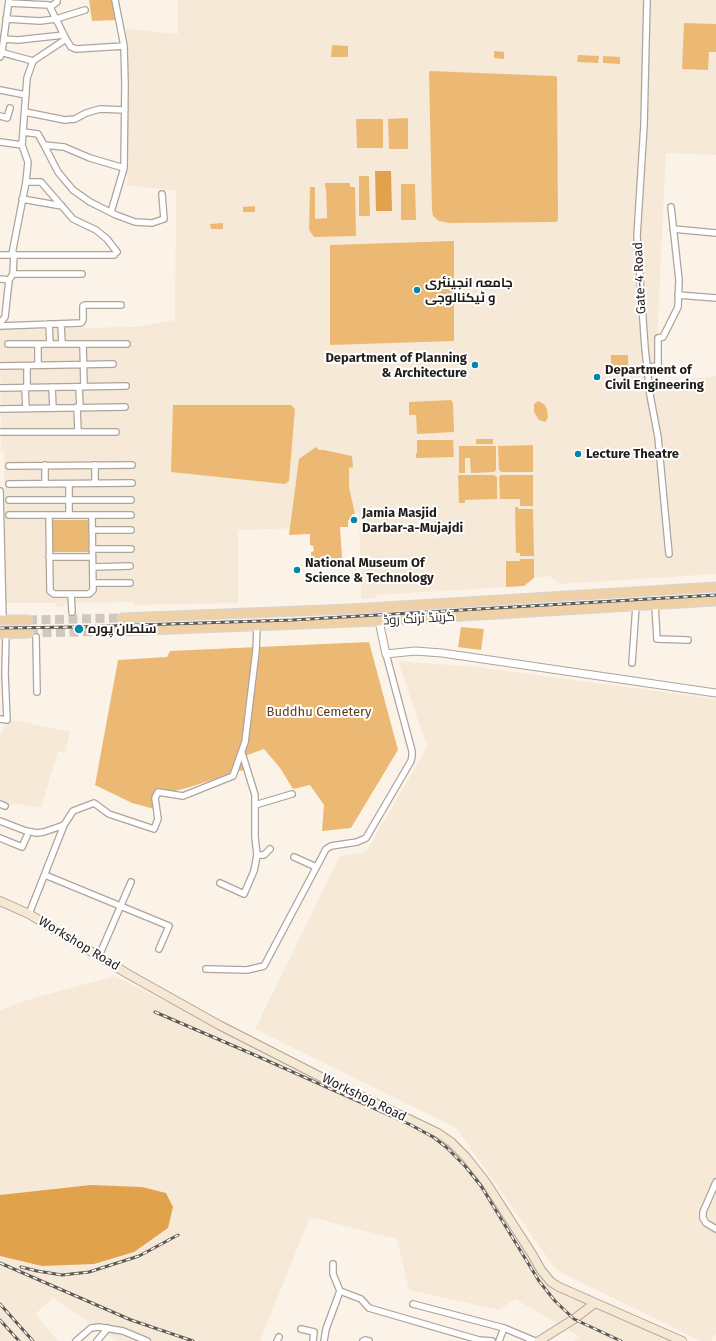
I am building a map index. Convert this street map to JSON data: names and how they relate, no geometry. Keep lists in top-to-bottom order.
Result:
{
  "streets": {
    "main road": ["گرینڈ ٹرنک روڈ", "Workshop Road"],
    "street": ["Gate-4 Road"]
  },
  "parks": ["Buddhu Cemetery"],
  "places": [
    "جامعہ انجینئری و ٹیکنالوجی",
    "Department of Planning & Architecture",
    "Department of Civil Engineering",
    "Lecture Theatre",
    "Jamia Masjid Darbar-a-Mujajdi",
    "National Museum Of Science & Technology",
    "سلطان پورہ"
  ]
}
